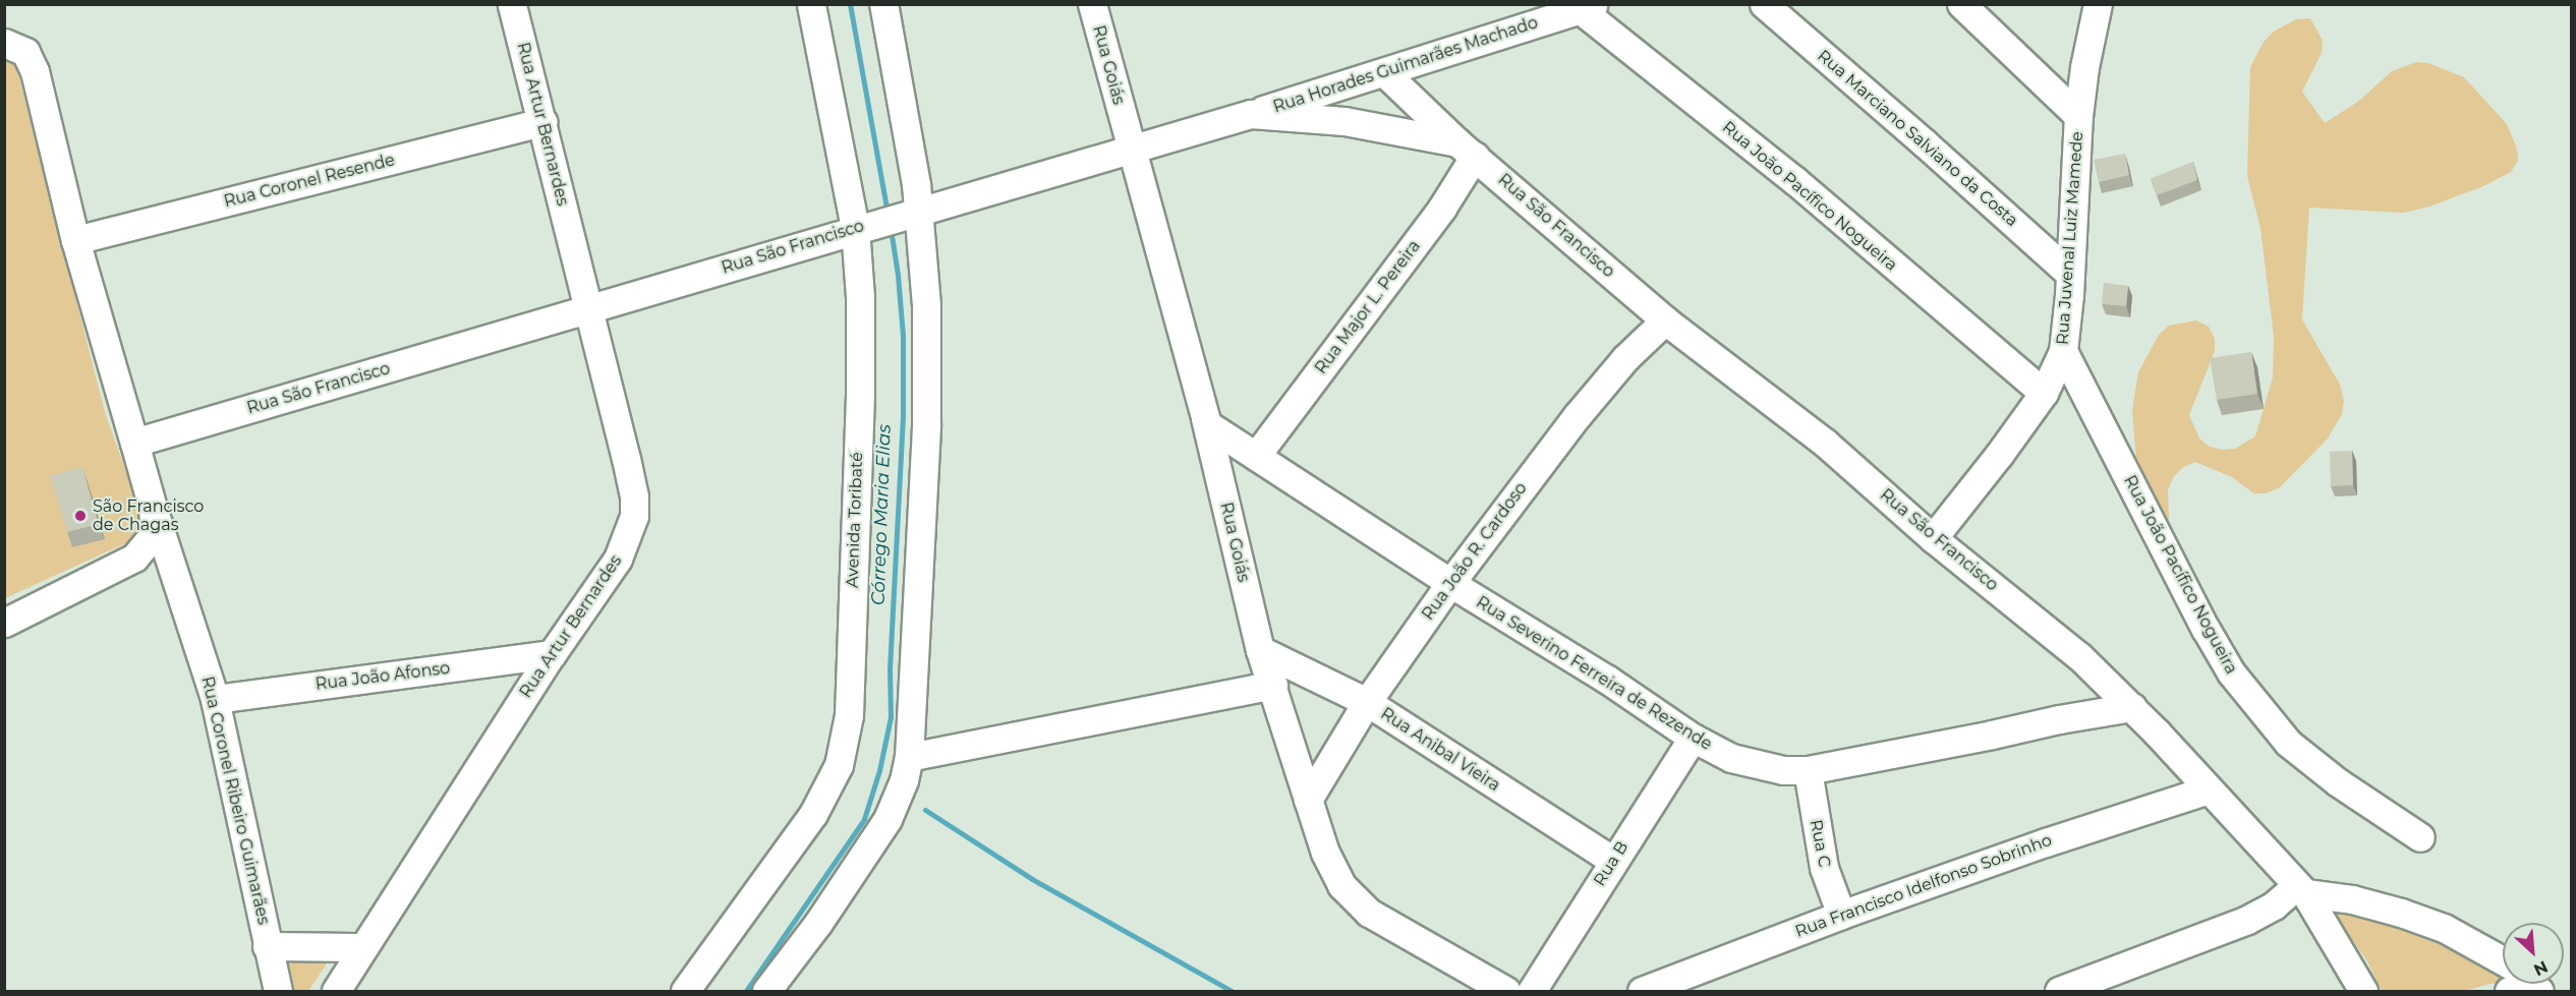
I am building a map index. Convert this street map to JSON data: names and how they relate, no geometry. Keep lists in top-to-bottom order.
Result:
{
  "streets": {
    "street": [
      "Rua Goiás",
      "Rua Horades Guimarães Machado",
      "Rua Artur Bernardes",
      "Rua Marciano Salviano da Costa",
      "Rua Coronel Resende",
      "Rua João Pacífico Nogueira",
      "Rua São Francisco",
      "Rua Juvenal Luiz Mamede",
      "Rua Major L. Pereira",
      "Avenida Toribaté",
      "Rua João R. Cardoso",
      "Rua Severino Ferreira de Rezende",
      "Rua João Afonso",
      "Rua Anibal Vieira",
      "Rua Coronel Ribeiro Guimarães",
      "Rua C",
      "Rua B",
      "Rua Francisco Idelfonso Sobrinho"
    ]
  },
  "crossings": [
    ["Rua Goiás", "Rua São Francisco"],
    ["Rua Goiás", "Rua João R. Cardoso"],
    ["Rua Goiás", "Rua Severino Ferreira de Rezende"],
    ["Rua Goiás", "Rua Anibal Vieira"],
    ["Rua Horades Guimarães Machado", "Rua João Pacífico Nogueira"],
    ["Rua Horades Guimarães Machado", "Rua São Francisco"],
    ["Rua Artur Bernardes", "Rua Coronel Resende"],
    ["Rua Artur Bernardes", "Rua São Francisco"],
    ["Rua Artur Bernardes", "Rua João Afonso"],
    ["Rua Marciano Salviano da Costa", "Rua Juvenal Luiz Mamede"],
    ["Rua Coronel Resende", "Rua Coronel Ribeiro Guimarães"],
    ["Rua João Pacífico Nogueira", "Rua Juvenal Luiz Mamede"],
    ["Rua São Francisco", "Rua Juvenal Luiz Mamede"],
    ["Rua São Francisco", "Rua Major L. Pereira"],
    ["Rua São Francisco", "Avenida Toribaté"],
    ["Rua São Francisco", "Rua João R. Cardoso"],
    ["Rua São Francisco", "Rua Severino Ferreira de Rezende"],
    ["Rua São Francisco", "Rua Coronel Ribeiro Guimarães"],
    ["Rua São Francisco", "Rua Francisco Idelfonso Sobrinho"],
    ["Rua Major L. Pereira", "Rua Severino Ferreira de Rezende"],
    ["Rua João R. Cardoso", "Rua Severino Ferreira de Rezende"],
    ["Rua João R. Cardoso", "Rua Anibal Vieira"],
    ["Rua Severino Ferreira de Rezende", "Rua C"],
    ["Rua Severino Ferreira de Rezende", "Rua B"],
    ["Rua João Afonso", "Rua Coronel Ribeiro Guimarães"],
    ["Rua Anibal Vieira", "Rua B"],
    ["Rua C", "Rua Francisco Idelfonso Sobrinho"]
  ],
  "water": ["Córrego Maria Elias"],
  "places": ["São Francisco de Chagas"],
  "north": "bottom right"
}
